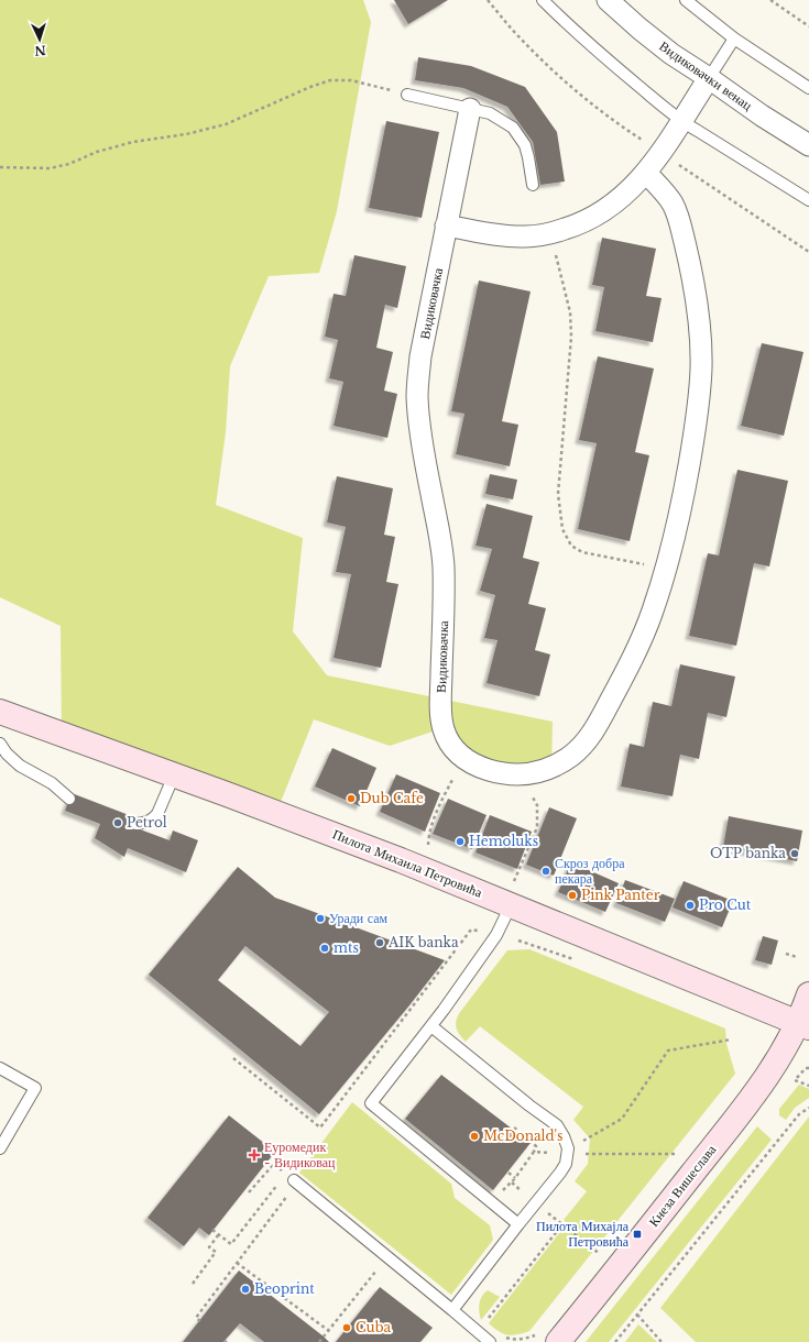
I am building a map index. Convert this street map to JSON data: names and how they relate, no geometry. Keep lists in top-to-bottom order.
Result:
{
  "streets": {
    "main road": ["Пилота Михаила Петровића", "Кнеза Вишеслава"],
    "street": ["Видиковачки венац", "Видиковачка"]
  },
  "crossings": [
    ["Пилота Михаила Петровића", "Кнеза Вишеслава"]
  ],
  "places": {
    "other": [
      "Dub Cafe",
      "Petrol",
      "Hemoluks",
      "OTP banka",
      "Скроз добра пекара",
      "Pink Panter",
      "Pro Cut",
      "Уради сам",
      "AIK banka",
      "mts",
      "McDonald's",
      "Beoprint",
      "Cuba"
    ],
    "health": ["Еуромедик - Видиковац"],
    "transit": ["Пилота Михајла Петровића"]
  },
  "north": "bottom"
}
